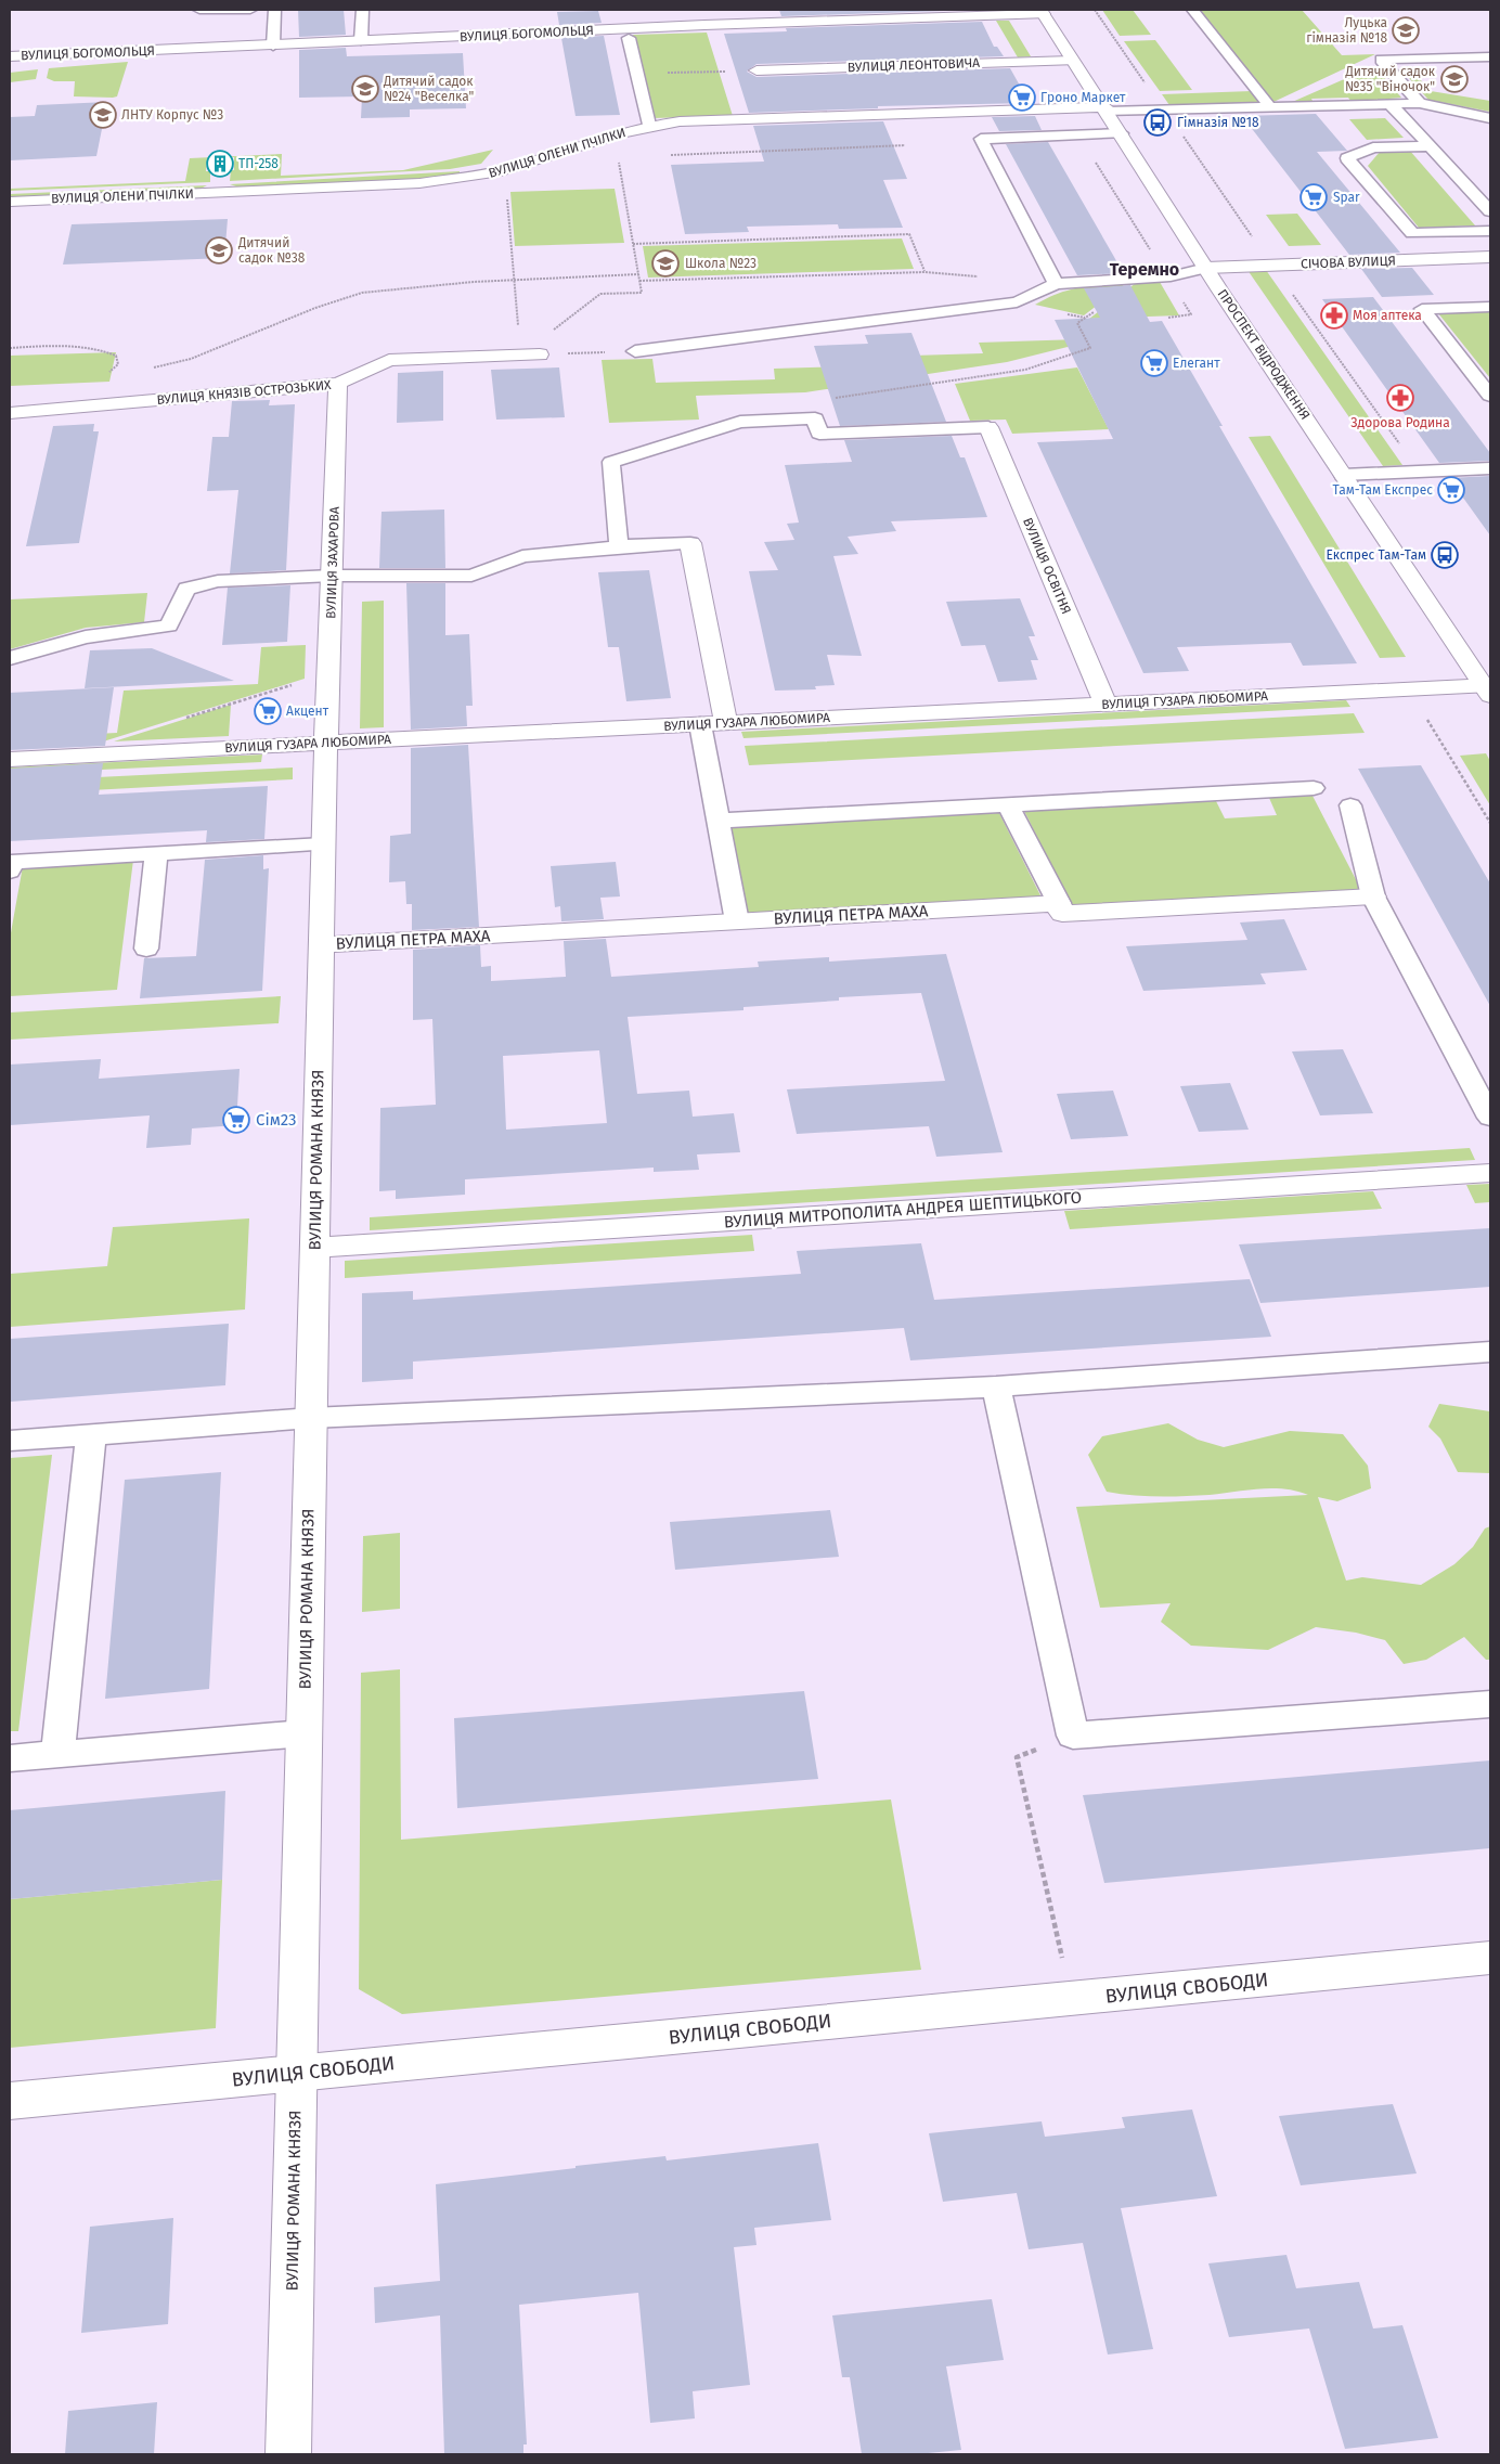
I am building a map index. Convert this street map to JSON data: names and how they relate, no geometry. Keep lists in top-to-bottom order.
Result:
{
  "streets": {
    "street": [
      "ВУЛИЦЯ БОГОМОЛЬЦЯ",
      "ВУЛИЦЯ ЛЕОНТОВИЧА",
      "ВУЛИЦЯ ОЛЕНИ ПЧІЛКИ",
      "СІЧОВА ВУЛИЦЯ",
      "ПРОСПЕКТ ВІДРОДЖЕННЯ",
      "ВУЛИЦЯ КНЯЗІВ ОСТРОЗЬКИХ",
      "ВУЛИЦЯ ЗАХАРОВА",
      "ВУЛИЦЯ ОСВІТНЯ",
      "ВУЛИЦЯ ГУЗАРА ЛЮБОМИРА",
      "ВУЛИЦЯ ПЕТРА МАХА",
      "ВУЛИЦЯ РОМАНА КНЯЗЯ",
      "ВУЛИЦЯ МИТРОПОЛИТА АНДРЕЯ ШЕПТИЦЬКОГО",
      "ВУЛИЦЯ СВОБОДИ"
    ]
  },
  "crossings": [
    ["ВУЛИЦЯ БОГОМОЛЬЦЯ", "ПРОСПЕКТ ВІДРОДЖЕННЯ"],
    ["ВУЛИЦЯ ЛЕОНТОВИЧА", "ПРОСПЕКТ ВІДРОДЖЕННЯ"],
    ["ВУЛИЦЯ ОЛЕНИ ПЧІЛКИ", "ПРОСПЕКТ ВІДРОДЖЕННЯ"],
    ["СІЧОВА ВУЛИЦЯ", "ПРОСПЕКТ ВІДРОДЖЕННЯ"],
    ["ПРОСПЕКТ ВІДРОДЖЕННЯ", "ВУЛИЦЯ ГУЗАРА ЛЮБОМИРА"],
    ["ВУЛИЦЯ КНЯЗІВ ОСТРОЗЬКИХ", "ВУЛИЦЯ ЗАХАРОВА"],
    ["ВУЛИЦЯ ЗАХАРОВА", "ВУЛИЦЯ ГУЗАРА ЛЮБОМИРА"],
    ["ВУЛИЦЯ ЗАХАРОВА", "ВУЛИЦЯ РОМАНА КНЯЗЯ"],
    ["ВУЛИЦЯ ОСВІТНЯ", "ВУЛИЦЯ ГУЗАРА ЛЮБОМИРА"],
    ["ВУЛИЦЯ ГУЗАРА ЛЮБОМИРА", "ВУЛИЦЯ РОМАНА КНЯЗЯ"],
    ["ВУЛИЦЯ ПЕТРА МАХА", "ВУЛИЦЯ РОМАНА КНЯЗЯ"],
    ["ВУЛИЦЯ РОМАНА КНЯЗЯ", "ВУЛИЦЯ МИТРОПОЛИТА АНДРЕЯ ШЕПТИЦЬКОГО"],
    ["ВУЛИЦЯ РОМАНА КНЯЗЯ", "ВУЛИЦЯ СВОБОДИ"]
  ],
  "districts": ["Теремно"],
  "places": {
    "school or university": [
      "Луцька гімназія №18",
      "Дитячий садок №35 \"Віночок\"",
      "Дитячий садок №24 \"Веселка\"",
      "ЛНТУ Корпус №3",
      "Дитячий садок №38",
      "Школа №23"
    ],
    "supermarket": [
      "Гроно Маркет",
      "Spar",
      "Елегант",
      "Там-Там Експрес",
      "Акцент",
      "Сім23"
    ],
    "bus stop": ["Гімназія №18", "Експрес Там-Там"],
    "building": ["ТП-258"],
    "pharmacy": ["Моя аптека", "Здорова Родина"]
  }
}
